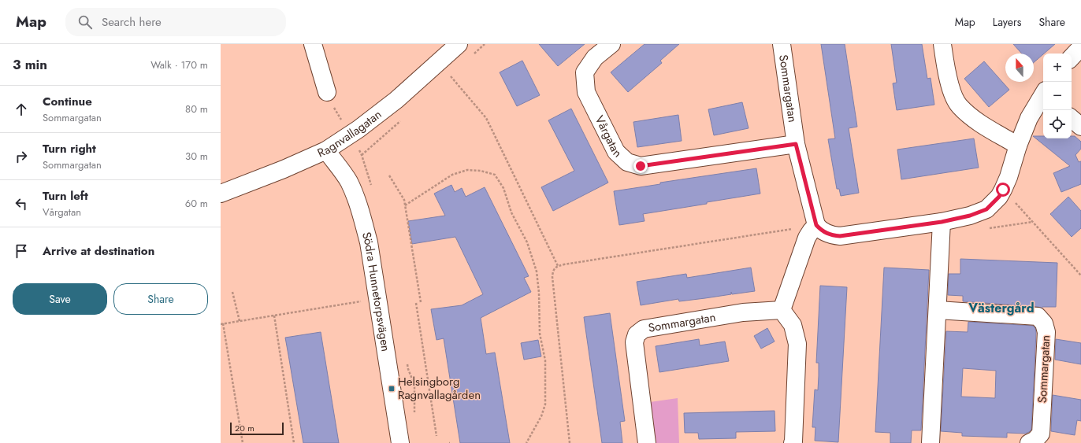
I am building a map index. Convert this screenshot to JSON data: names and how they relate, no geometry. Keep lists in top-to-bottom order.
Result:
{
  "streets": {
    "street": [
      "Sommargatan",
      "Ragnvallagatan",
      "Vårgatan",
      "Södra Hunnetorpsvägen"
    ]
  },
  "crossings": [
    ["Sommargatan", "Vårgatan"],
    ["Ragnvallagatan", "Södra Hunnetorpsvägen"]
  ],
  "districts": ["Västergård"],
  "places": {
    "transit": ["Helsingborg Ragnvallagården"]
  },
  "scale_bar": "20 m",
  "north": "top",
  "page": {
    "header": "Map",
    "search": "Search here",
    "nav": ["Map", "Layers", "Share"],
    "heading": ["3 min", "Walk · 170 m"],
    "map_buttons": ["+", "−"],
    "list": [
      ["Continue", "Sommargatan", "80 m"],
      ["Turn right", "Sommargatan", "30 m"],
      ["Turn left", "Vårgatan", "60 m"],
      "Arrive at destination"
    ],
    "buttons": ["Save", "Share"],
    "scale": "20 m"
  }
}
